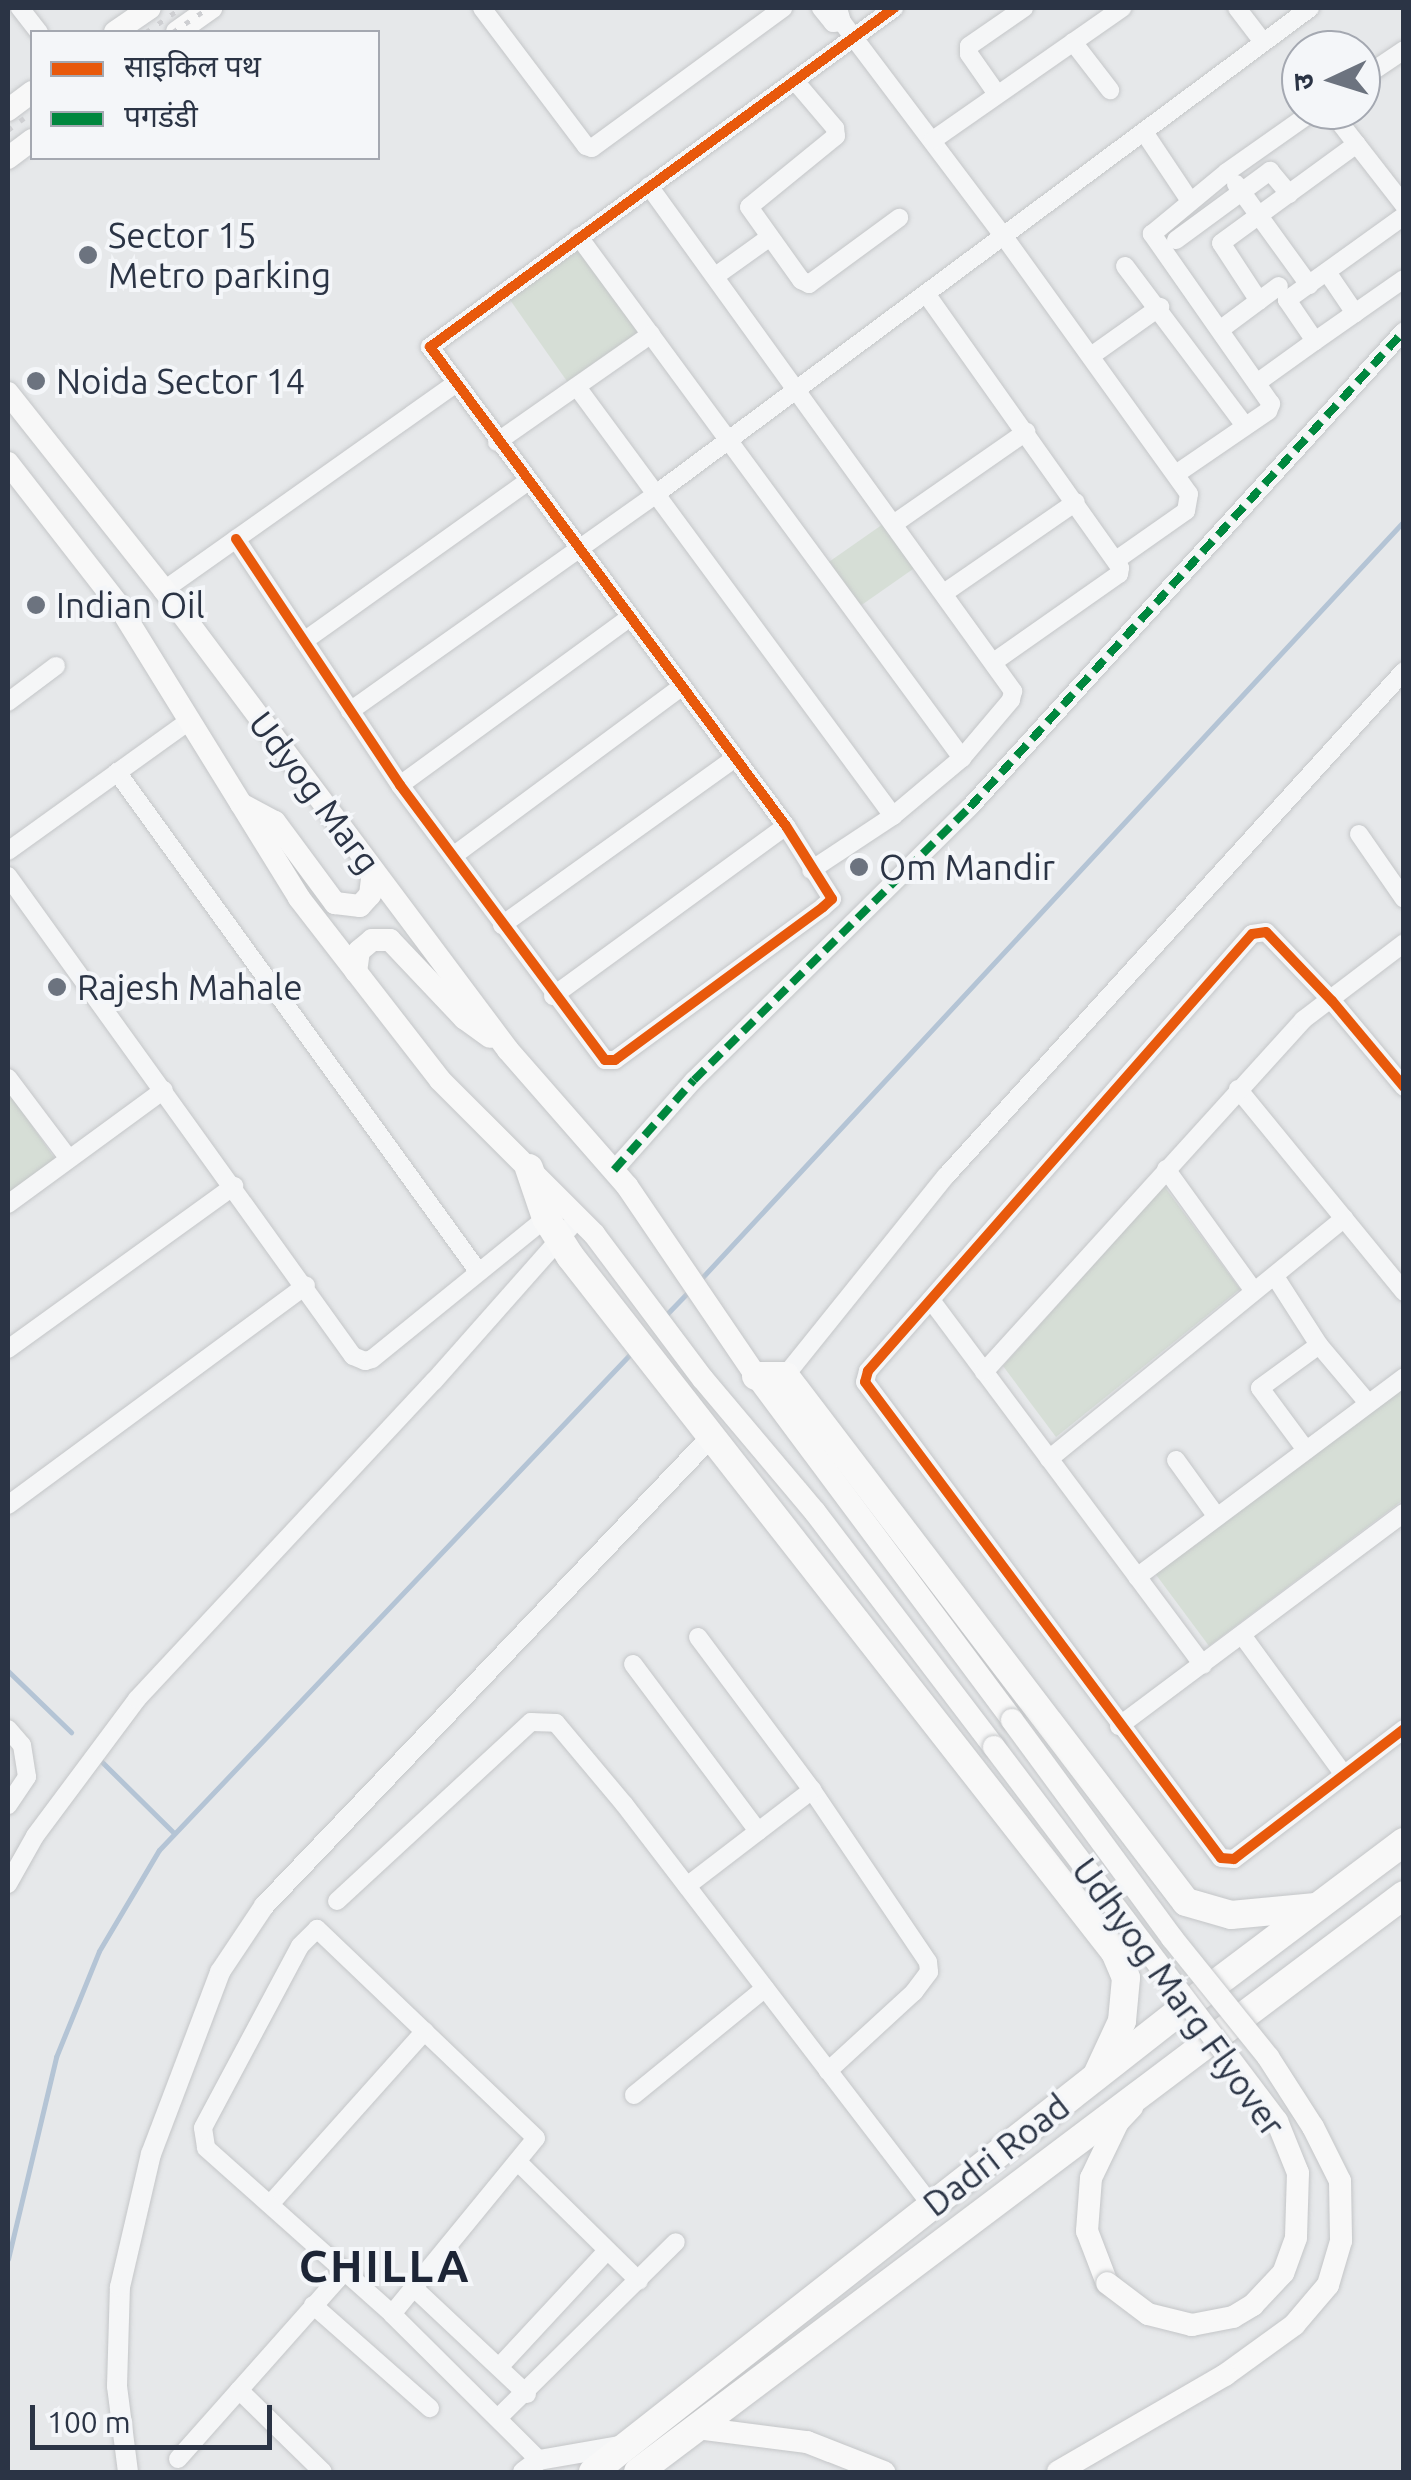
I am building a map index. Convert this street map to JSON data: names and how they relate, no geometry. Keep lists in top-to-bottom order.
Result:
{
  "streets": {
    "highway": ["Dadri Road"],
    "main road": ["Udyog Marg", "Udhyog Marg Flyover"]
  },
  "crossings": [
    ["Udyog Marg", "Udhyog Marg Flyover"],
    ["Udhyog Marg Flyover", "Dadri Road"]
  ],
  "districts": ["CHILLA"],
  "places": [
    "Sector 15 Metro parking",
    "Noida Sector 14",
    "Indian Oil",
    "Om Mandir",
    "Rajesh Mahale"
  ],
  "legend": ["साइकिल पथ", "पगडंडी"],
  "scale_bar": "100 m",
  "north": "left"
}
